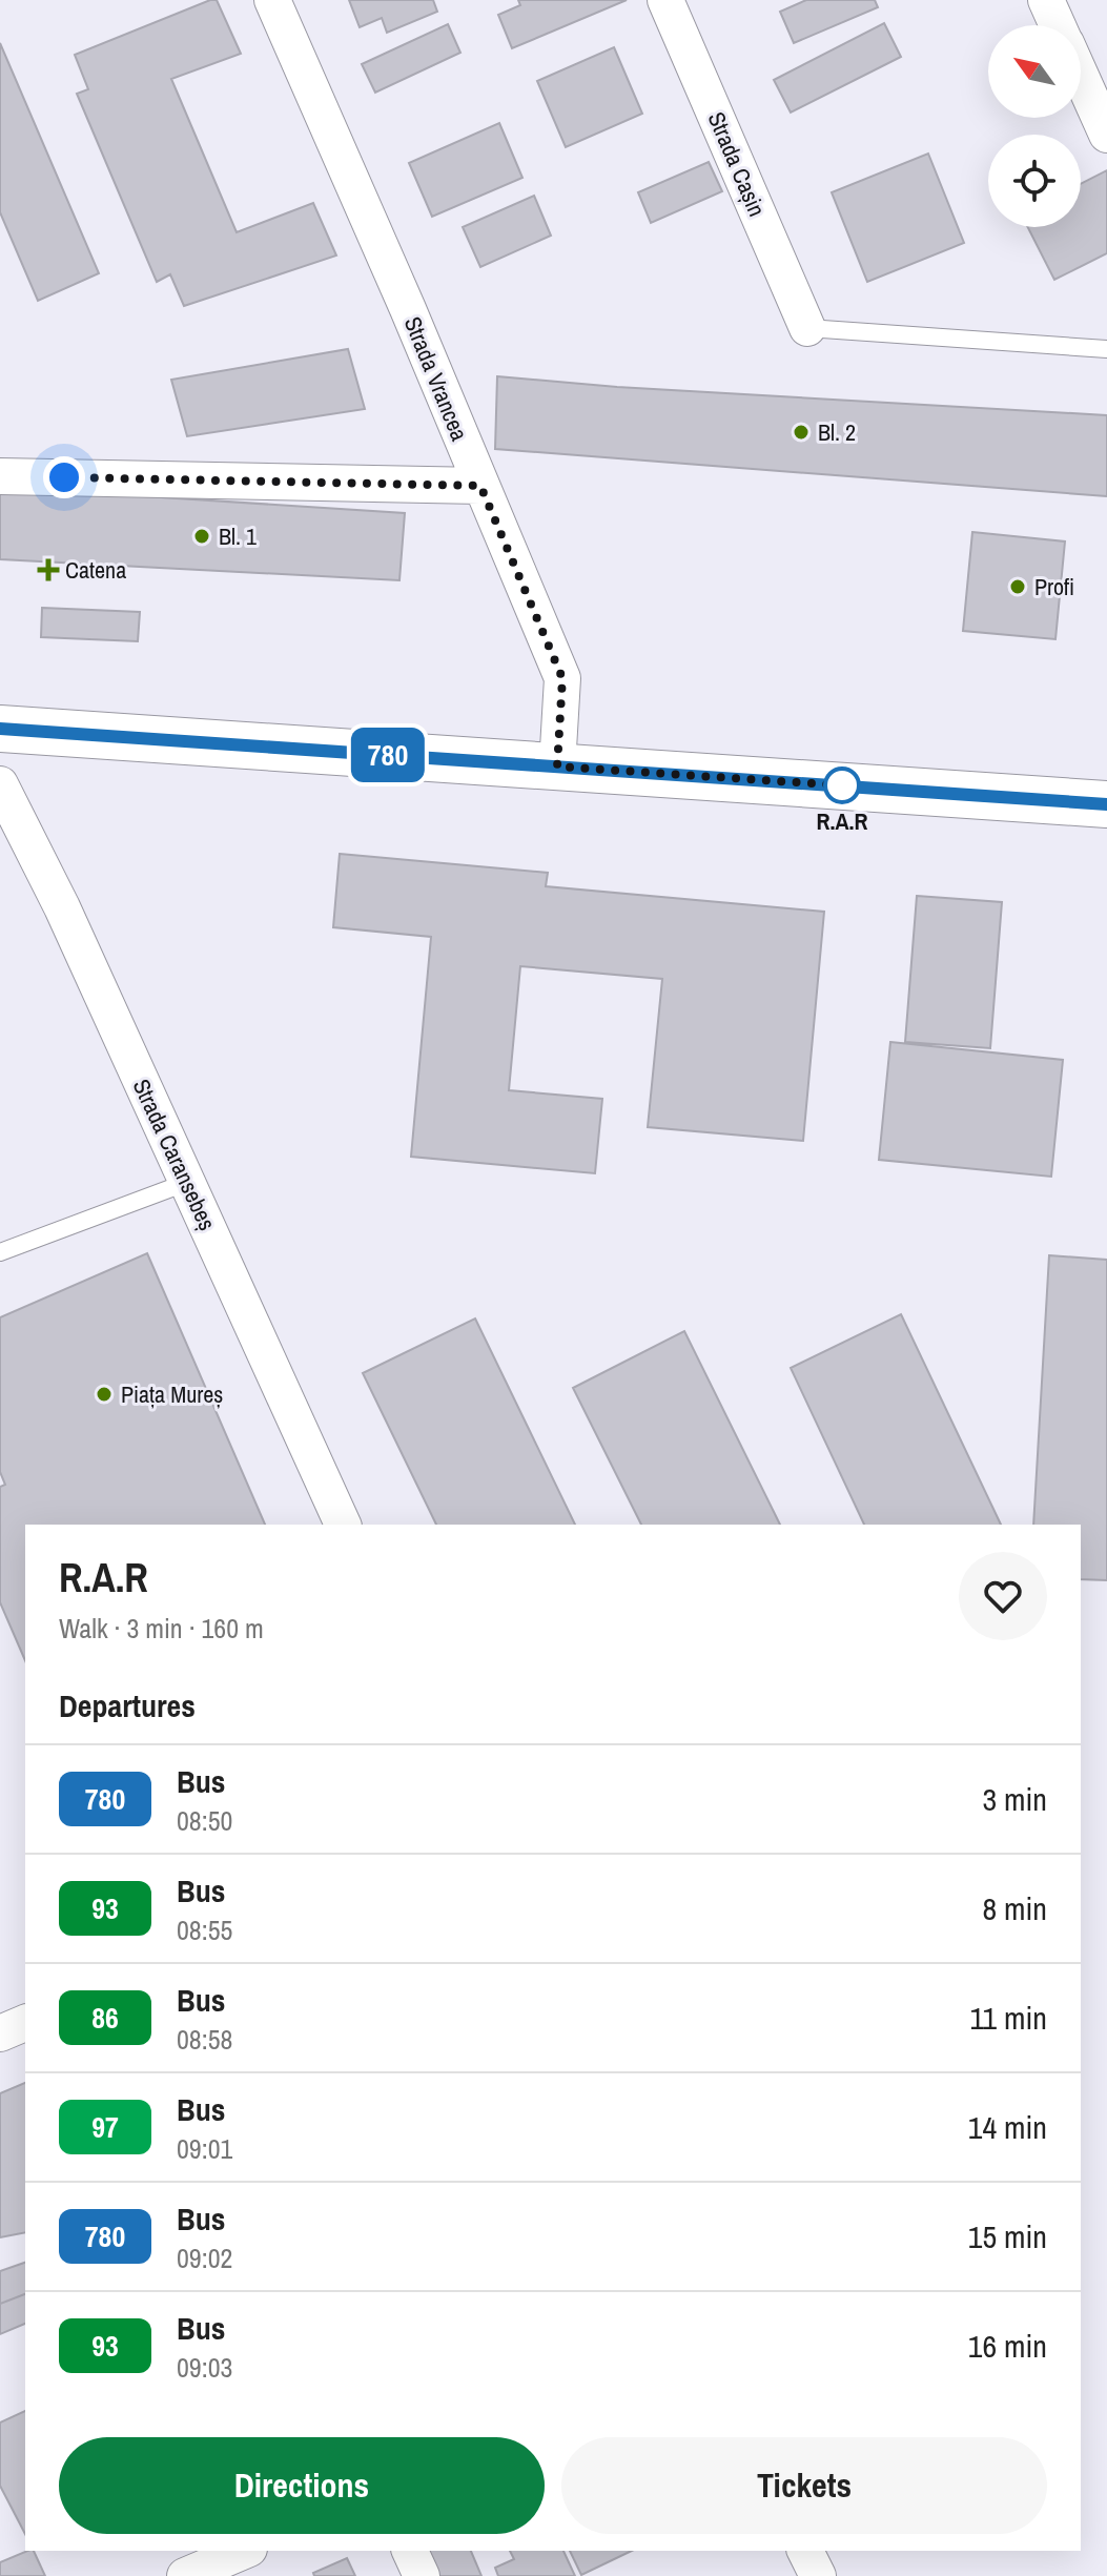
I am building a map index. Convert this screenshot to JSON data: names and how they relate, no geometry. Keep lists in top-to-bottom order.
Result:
{
  "streets": {
    "street": ["Strada Cașin", "Strada Vrancea", "Strada Caransebeș"]
  },
  "places": {
    "other": [
      "Bl. 2",
      "Bl. 1",
      "Profi",
      "R.A.R",
      "Piața Mureș"
    ],
    "health": ["Catena"]
  },
  "lines": ["bus line 780"],
  "north": "top left",
  "page": {
    "on_map": "780",
    "heading": [
      ["R.A.R", "Walk · 3 min · 160 m"],
      "Departures"
    ],
    "list": [
      {
        "mark": "780",
        "name": "Bus",
        "note": "08:50",
        "value": "3 min"
      },
      {
        "mark": "93",
        "name": "Bus",
        "note": "08:55",
        "value": "8 min"
      },
      {
        "mark": "86",
        "name": "Bus",
        "note": "08:58",
        "value": "11 min"
      },
      {
        "mark": "97",
        "name": "Bus",
        "note": "09:01",
        "value": "14 min"
      },
      {
        "mark": "780",
        "name": "Bus",
        "note": "09:02",
        "value": "15 min"
      },
      {
        "mark": "93",
        "name": "Bus",
        "note": "09:03",
        "value": "16 min"
      }
    ],
    "buttons": ["Directions", "Tickets"]
  }
}
